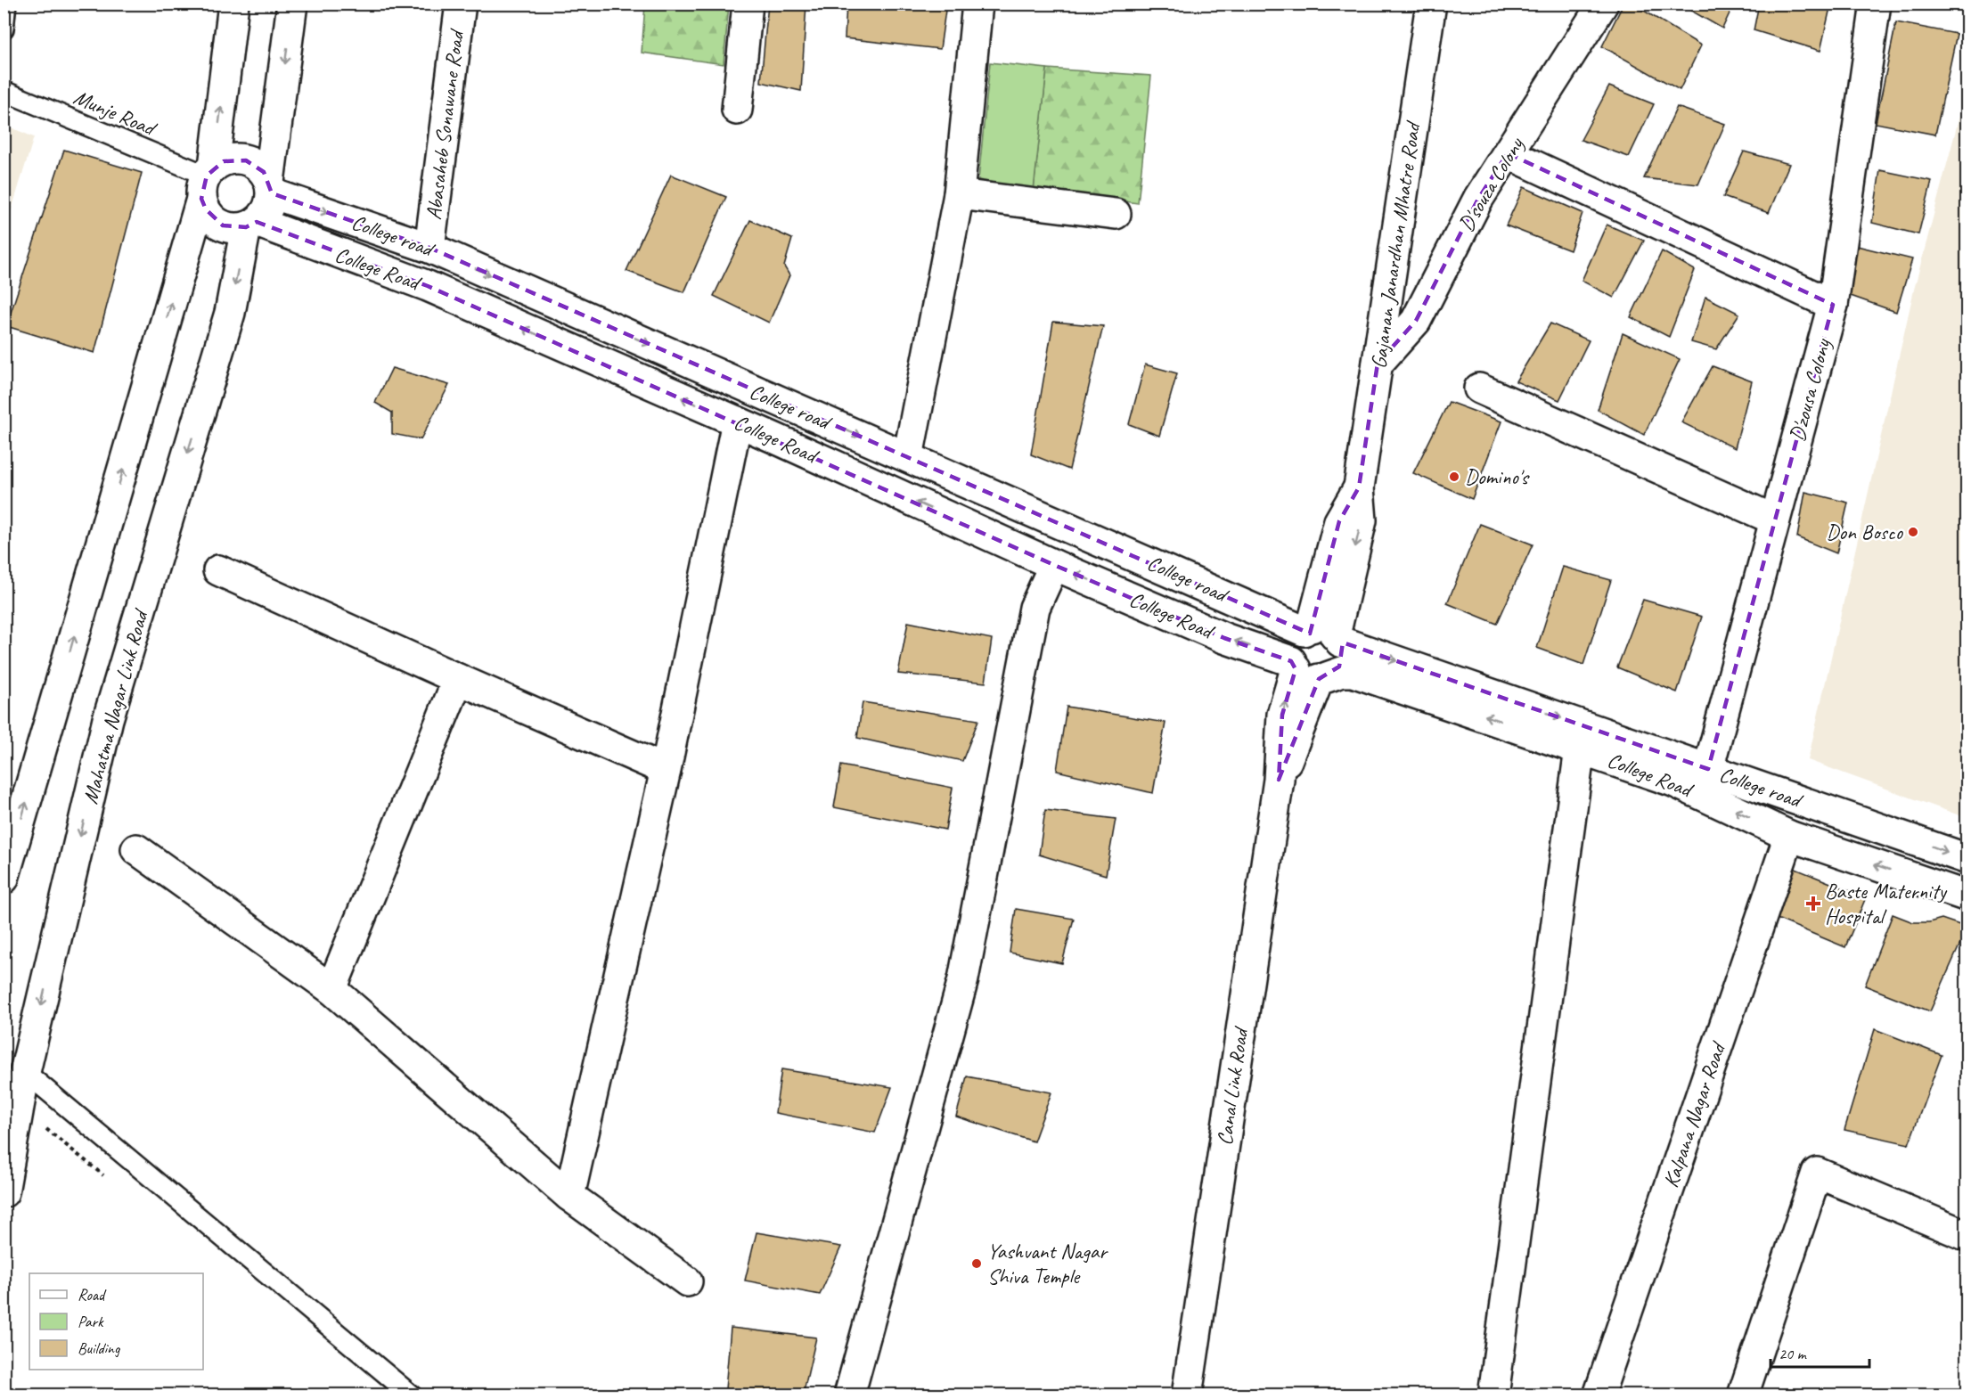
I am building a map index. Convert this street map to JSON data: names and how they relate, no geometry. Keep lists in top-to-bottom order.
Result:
{
  "streets": {
    "street": [
      "Abasaheb Sonawane Road",
      "D'souza Colony",
      "College road",
      "Gajanan Janardhan Mhatre Road",
      "College Road",
      "D'zousa Colony",
      "Mahatma Nagar Link Road",
      "Canal Link Road",
      "Kalpana Nagar Road"
    ],
    "lane": ["Munje Road"]
  },
  "crossings": [
    ["Munje Road", "College road"],
    ["Munje Road", "College Road"],
    ["Munje Road", "Mahatma Nagar Link Road"],
    ["Abasaheb Sonawane Road", "College road"],
    ["D'souza Colony", "Gajanan Janardhan Mhatre Road"],
    ["College road", "Gajanan Janardhan Mhatre Road"],
    ["College road", "College Road"],
    ["College road", "D'zousa Colony"],
    ["College road", "Mahatma Nagar Link Road"],
    ["College road", "Canal Link Road"],
    ["Gajanan Janardhan Mhatre Road", "Canal Link Road"],
    ["College Road", "Mahatma Nagar Link Road"],
    ["College Road", "Canal Link Road"],
    ["College Road", "Kalpana Nagar Road"]
  ],
  "one_way": ["College road", "College Road"],
  "places": {
    "other": ["Domino's", "Don Bosco", "Yashvant Nagar Shiva Temple"],
    "health": ["Baste Maternity Hospital"]
  },
  "legend": ["Road", "Park", "Building"],
  "scale_bar": "20 m"
}
